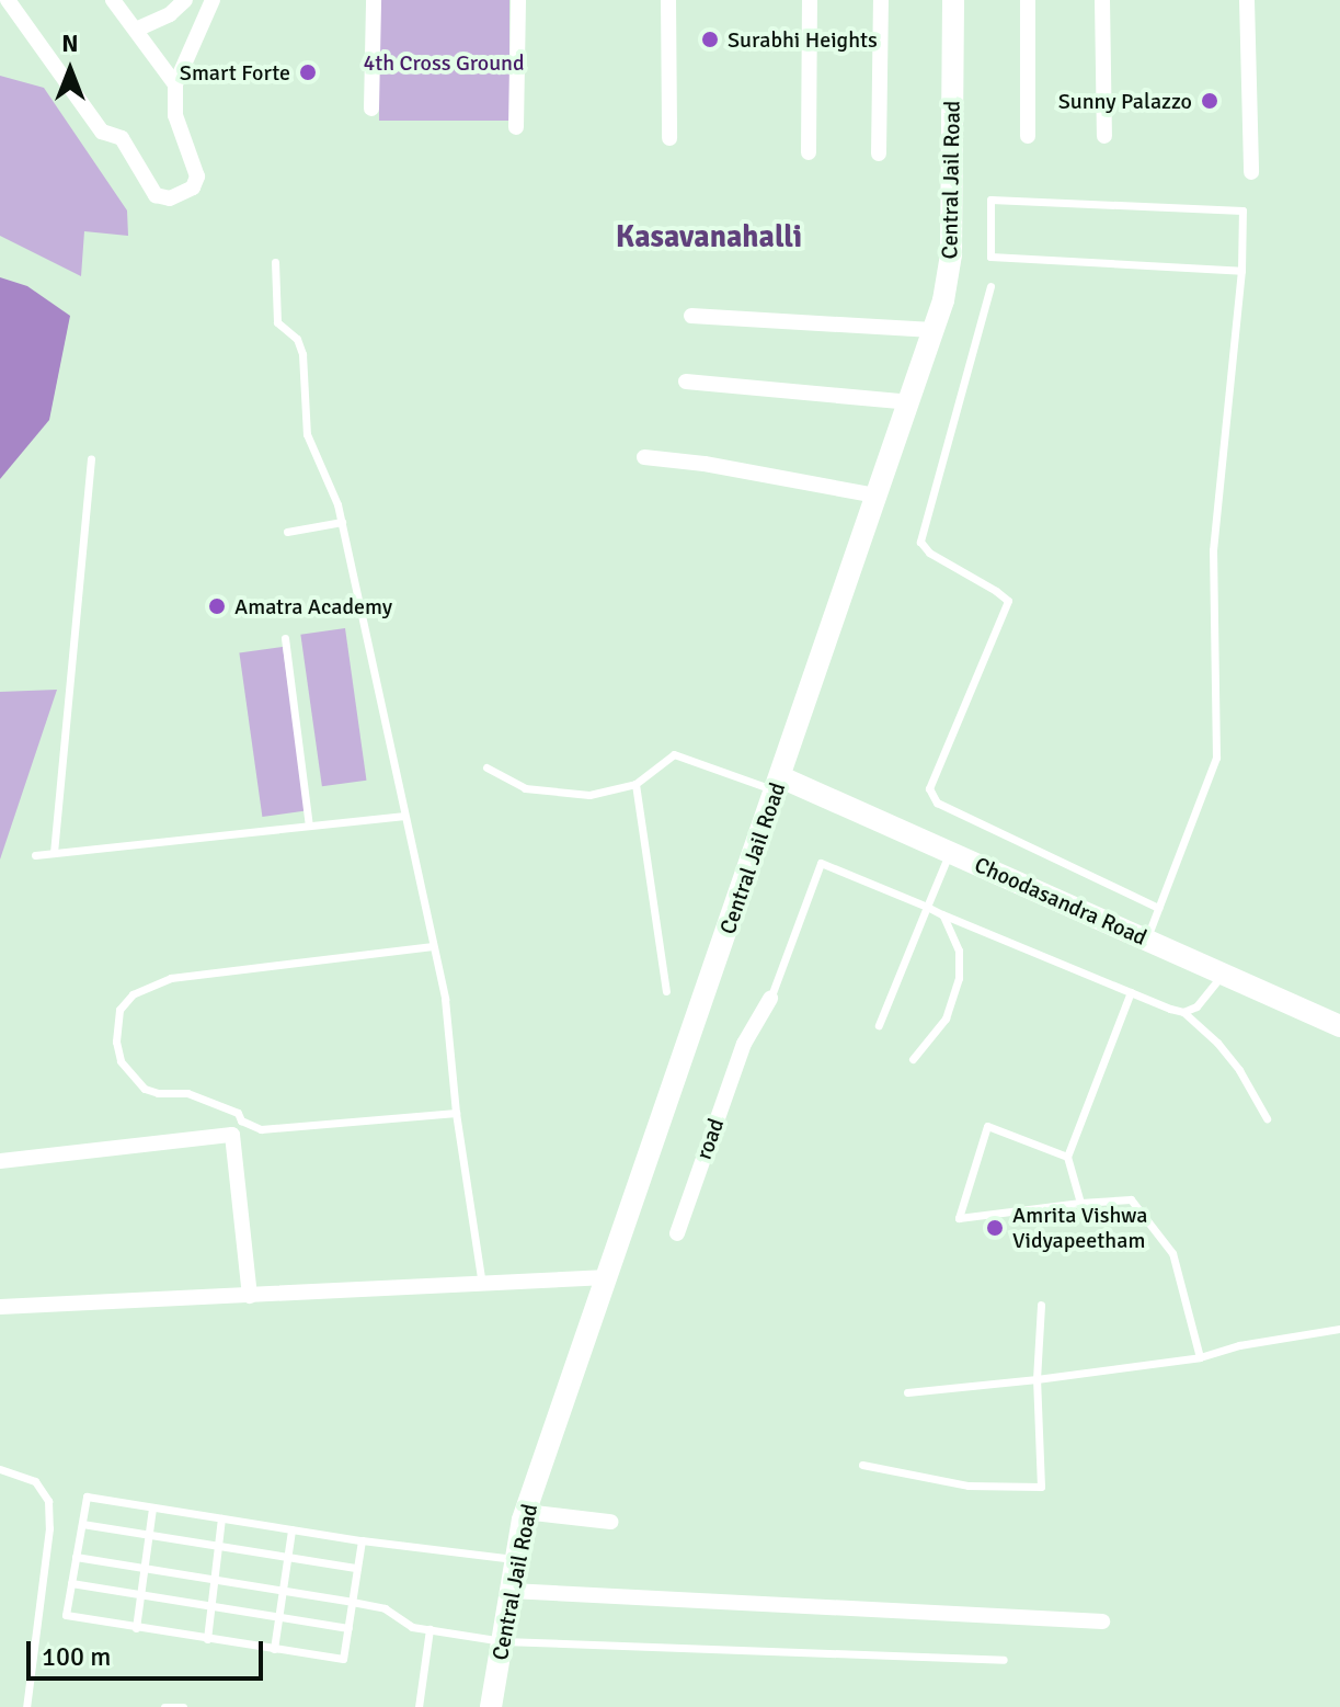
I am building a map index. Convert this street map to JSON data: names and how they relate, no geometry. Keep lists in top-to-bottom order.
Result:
{
  "streets": {
    "main road": ["Central Jail Road", "Choodasandra Road"],
    "street": ["road"]
  },
  "crossings": [
    ["Central Jail Road", "Choodasandra Road"]
  ],
  "districts": ["Kasavanahalli"],
  "parks": ["4th Cross Ground"],
  "places": [
    "Surabhi Heights",
    "Smart Forte",
    "Sunny Palazzo",
    "Amatra Academy",
    "Amrita Vishwa Vidyapeetham"
  ],
  "scale_bar": "100 m",
  "north": "top"
}
